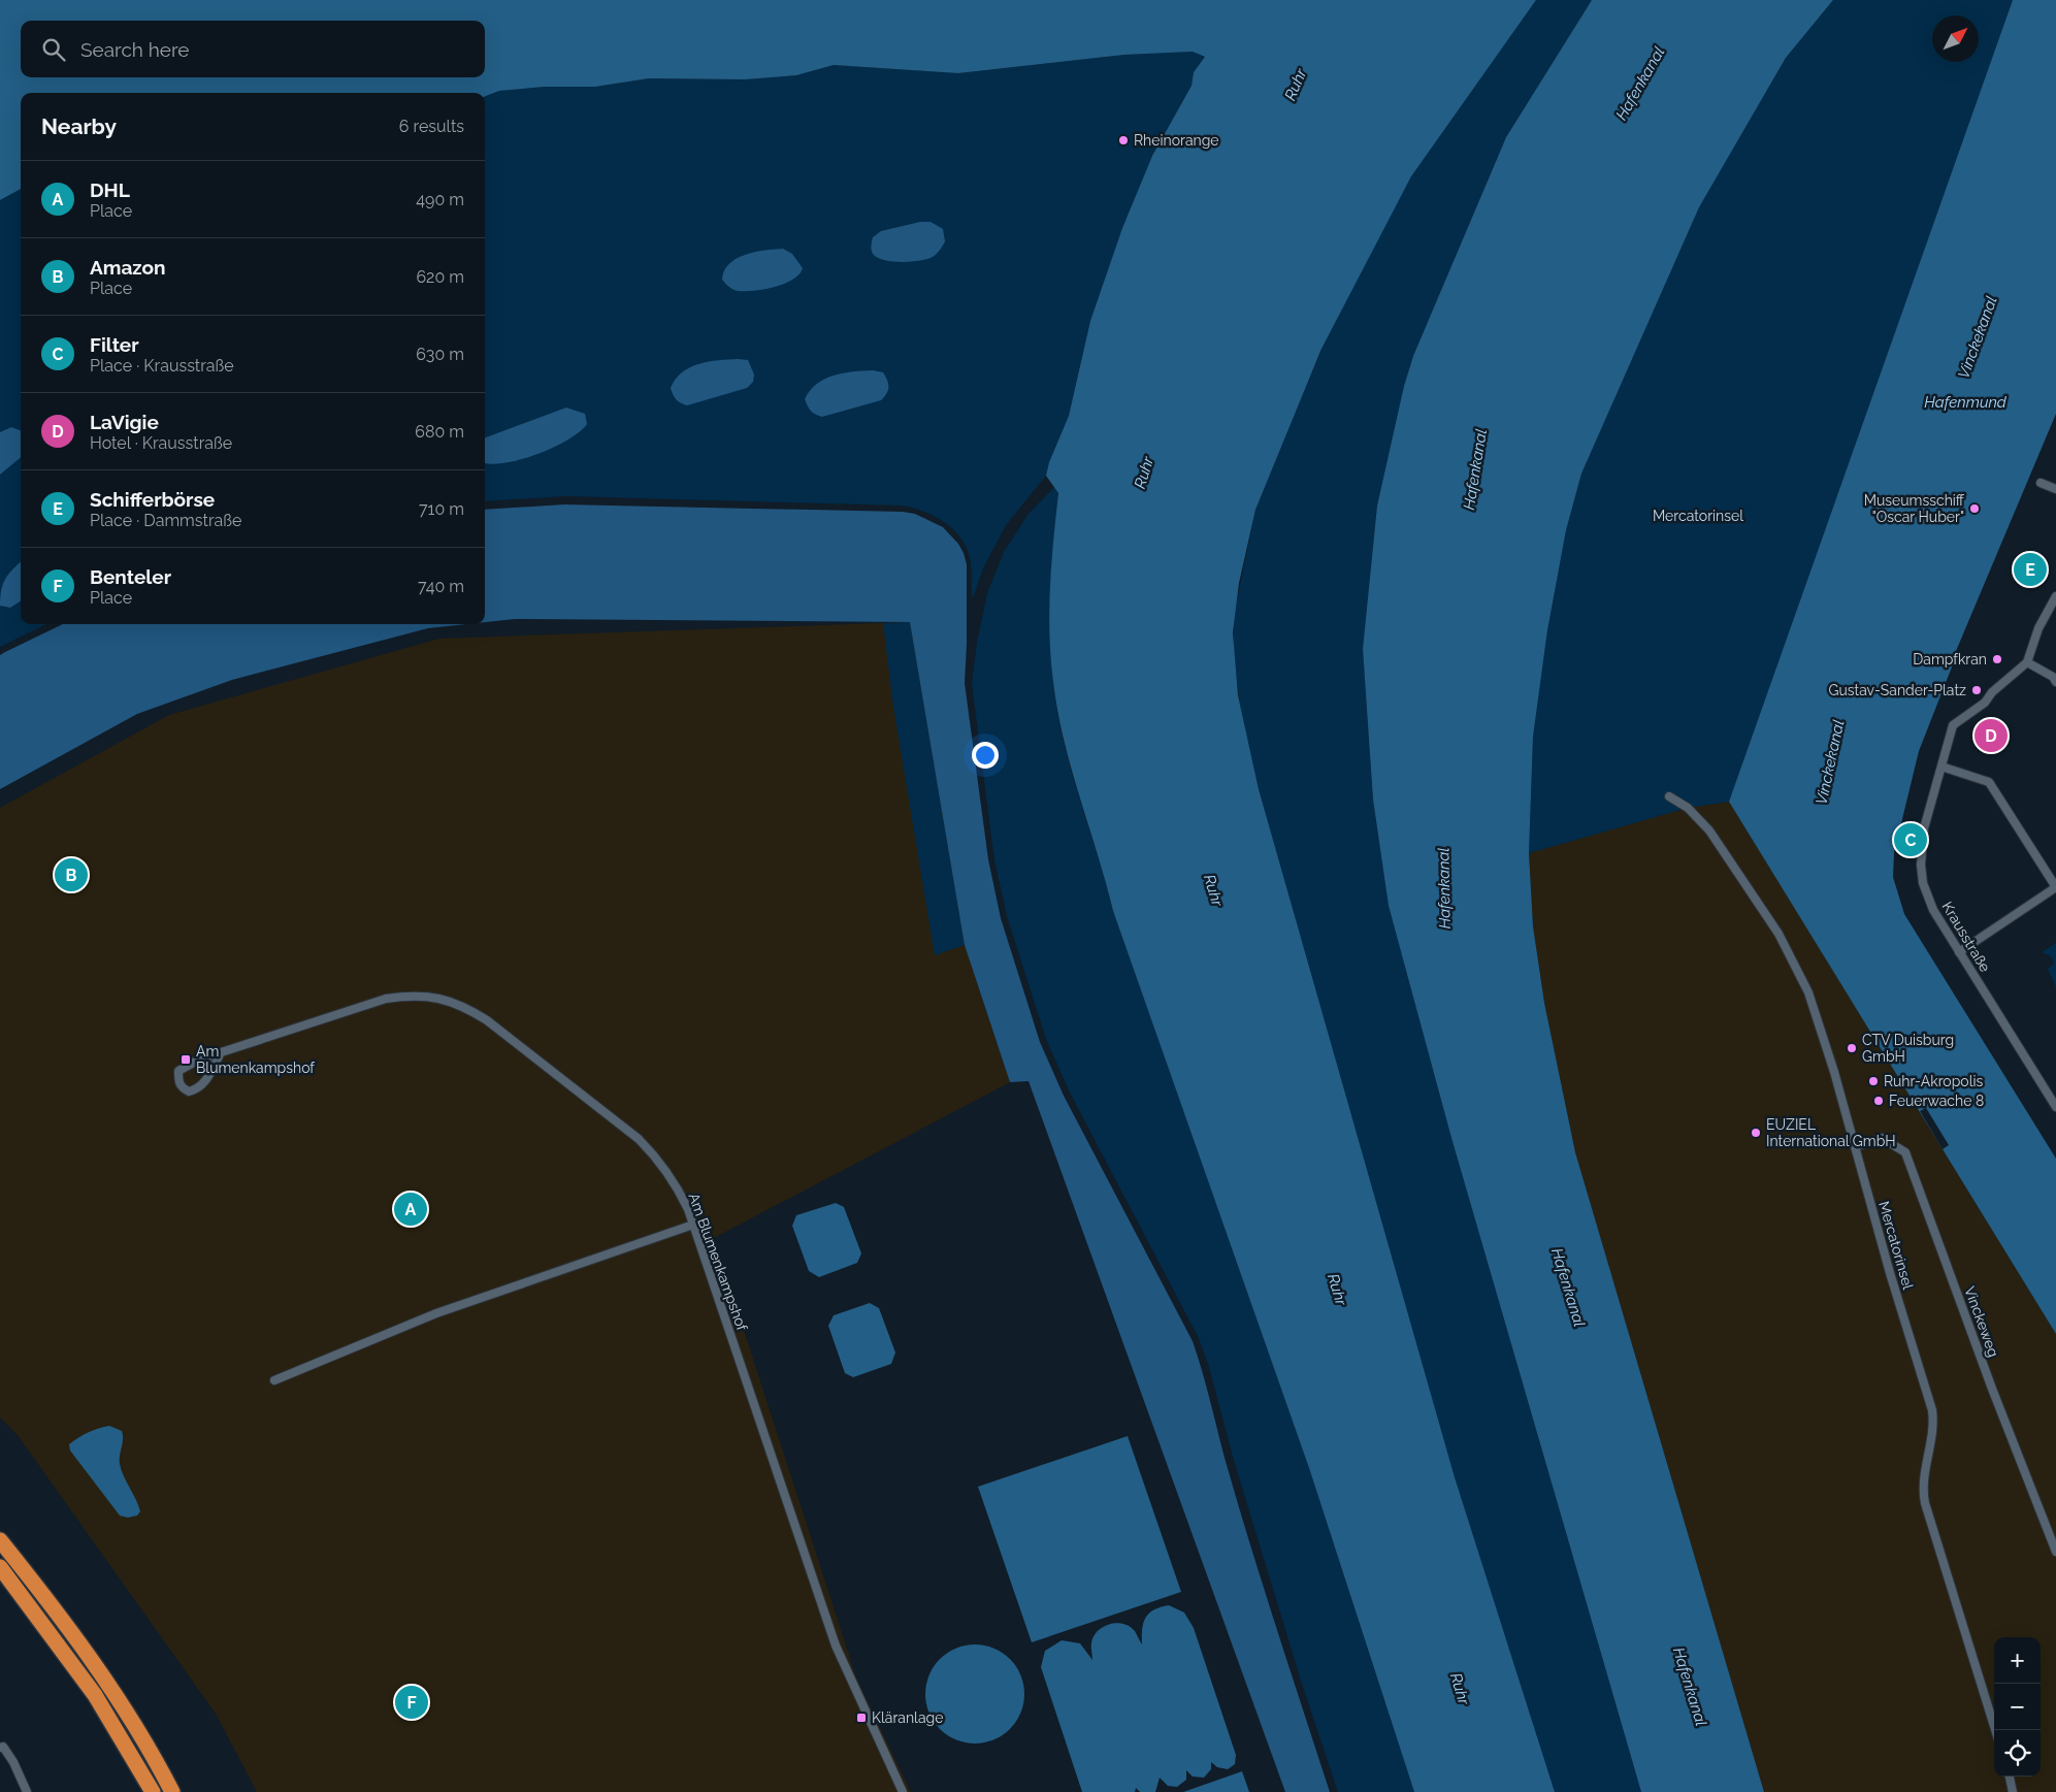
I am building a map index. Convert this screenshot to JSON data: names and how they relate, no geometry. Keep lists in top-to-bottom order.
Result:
{
  "streets": {
    "street": [
      "Krausstraße",
      "Mercatorinsel",
      "Am Blumenkampshof",
      "Vinckeweg"
    ]
  },
  "crossings": [
    ["Mercatorinsel", "Vinckeweg"]
  ],
  "water": [
    "Hafenkanal",
    "Ruhr",
    "Vinckekanal",
    "Hafenmund"
  ],
  "parks": ["Mercatorinsel"],
  "places": {
    "other": [
      "Rheinorange",
      "Museumsschiff \"Oscar Huber\"",
      "Dampfkran",
      "Gustav-Sander-Platz",
      "CTV Duisburg GmbH",
      "Ruhr-Akropolis",
      "Feuerwache 8",
      "EUZIEL International GmbH"
    ],
    "transit": ["Am Blumenkampshof", "Kläranlage"]
  },
  "north": "top right",
  "page": {
    "search": "Search here",
    "heading": ["Nearby", "6 results"],
    "list": [
      {
        "mark": "A",
        "name": "DHL",
        "note": "Place",
        "value": "490 m"
      },
      {
        "mark": "B",
        "name": "Amazon",
        "note": "Place",
        "value": "620 m"
      },
      {
        "mark": "C",
        "name": "Filter",
        "note": "Place · Krausstraße",
        "value": "630 m"
      },
      {
        "mark": "D",
        "name": "LaVigie",
        "note": "Hotel · Krausstraße",
        "value": "680 m"
      },
      {
        "mark": "E",
        "name": "Schifferbörse",
        "note": "Place · Dammstraße",
        "value": "710 m"
      },
      {
        "mark": "F",
        "name": "Benteler",
        "note": "Place",
        "value": "740 m"
      }
    ],
    "pins": [
      "E",
      "D",
      "C",
      "B",
      "A",
      "F"
    ],
    "map_buttons": ["+", "−"]
  }
}
